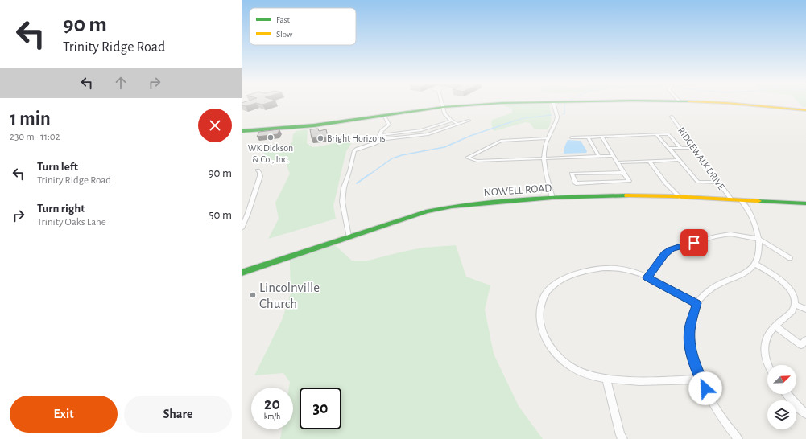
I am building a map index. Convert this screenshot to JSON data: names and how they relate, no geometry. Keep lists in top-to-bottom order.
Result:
{
  "streets": {
    "street": ["RIDGEWALK DRIVE", "NOWELL ROAD"]
  },
  "crossings": [
    ["RIDGEWALK DRIVE", "NOWELL ROAD"]
  ],
  "places": ["WK Dickson & Co., Inc.", "Bright Horizons", "Lincolnville Church"],
  "legend": ["Fast", "Slow"],
  "north": "top right",
  "page": {
    "turn": ["90 m", "Trinity Ridge Road"],
    "heading": ["1 min", "230 m · 11:02"],
    "list": [
      {
        "name": "Turn left",
        "note": "Trinity Ridge Road",
        "value": "90 m"
      },
      {
        "name": "Turn right",
        "note": "Trinity Oaks Lane",
        "value": "50 m"
      }
    ],
    "speed": "20 km/h",
    "limit": "30",
    "buttons": ["Exit", "Share"]
  }
}
